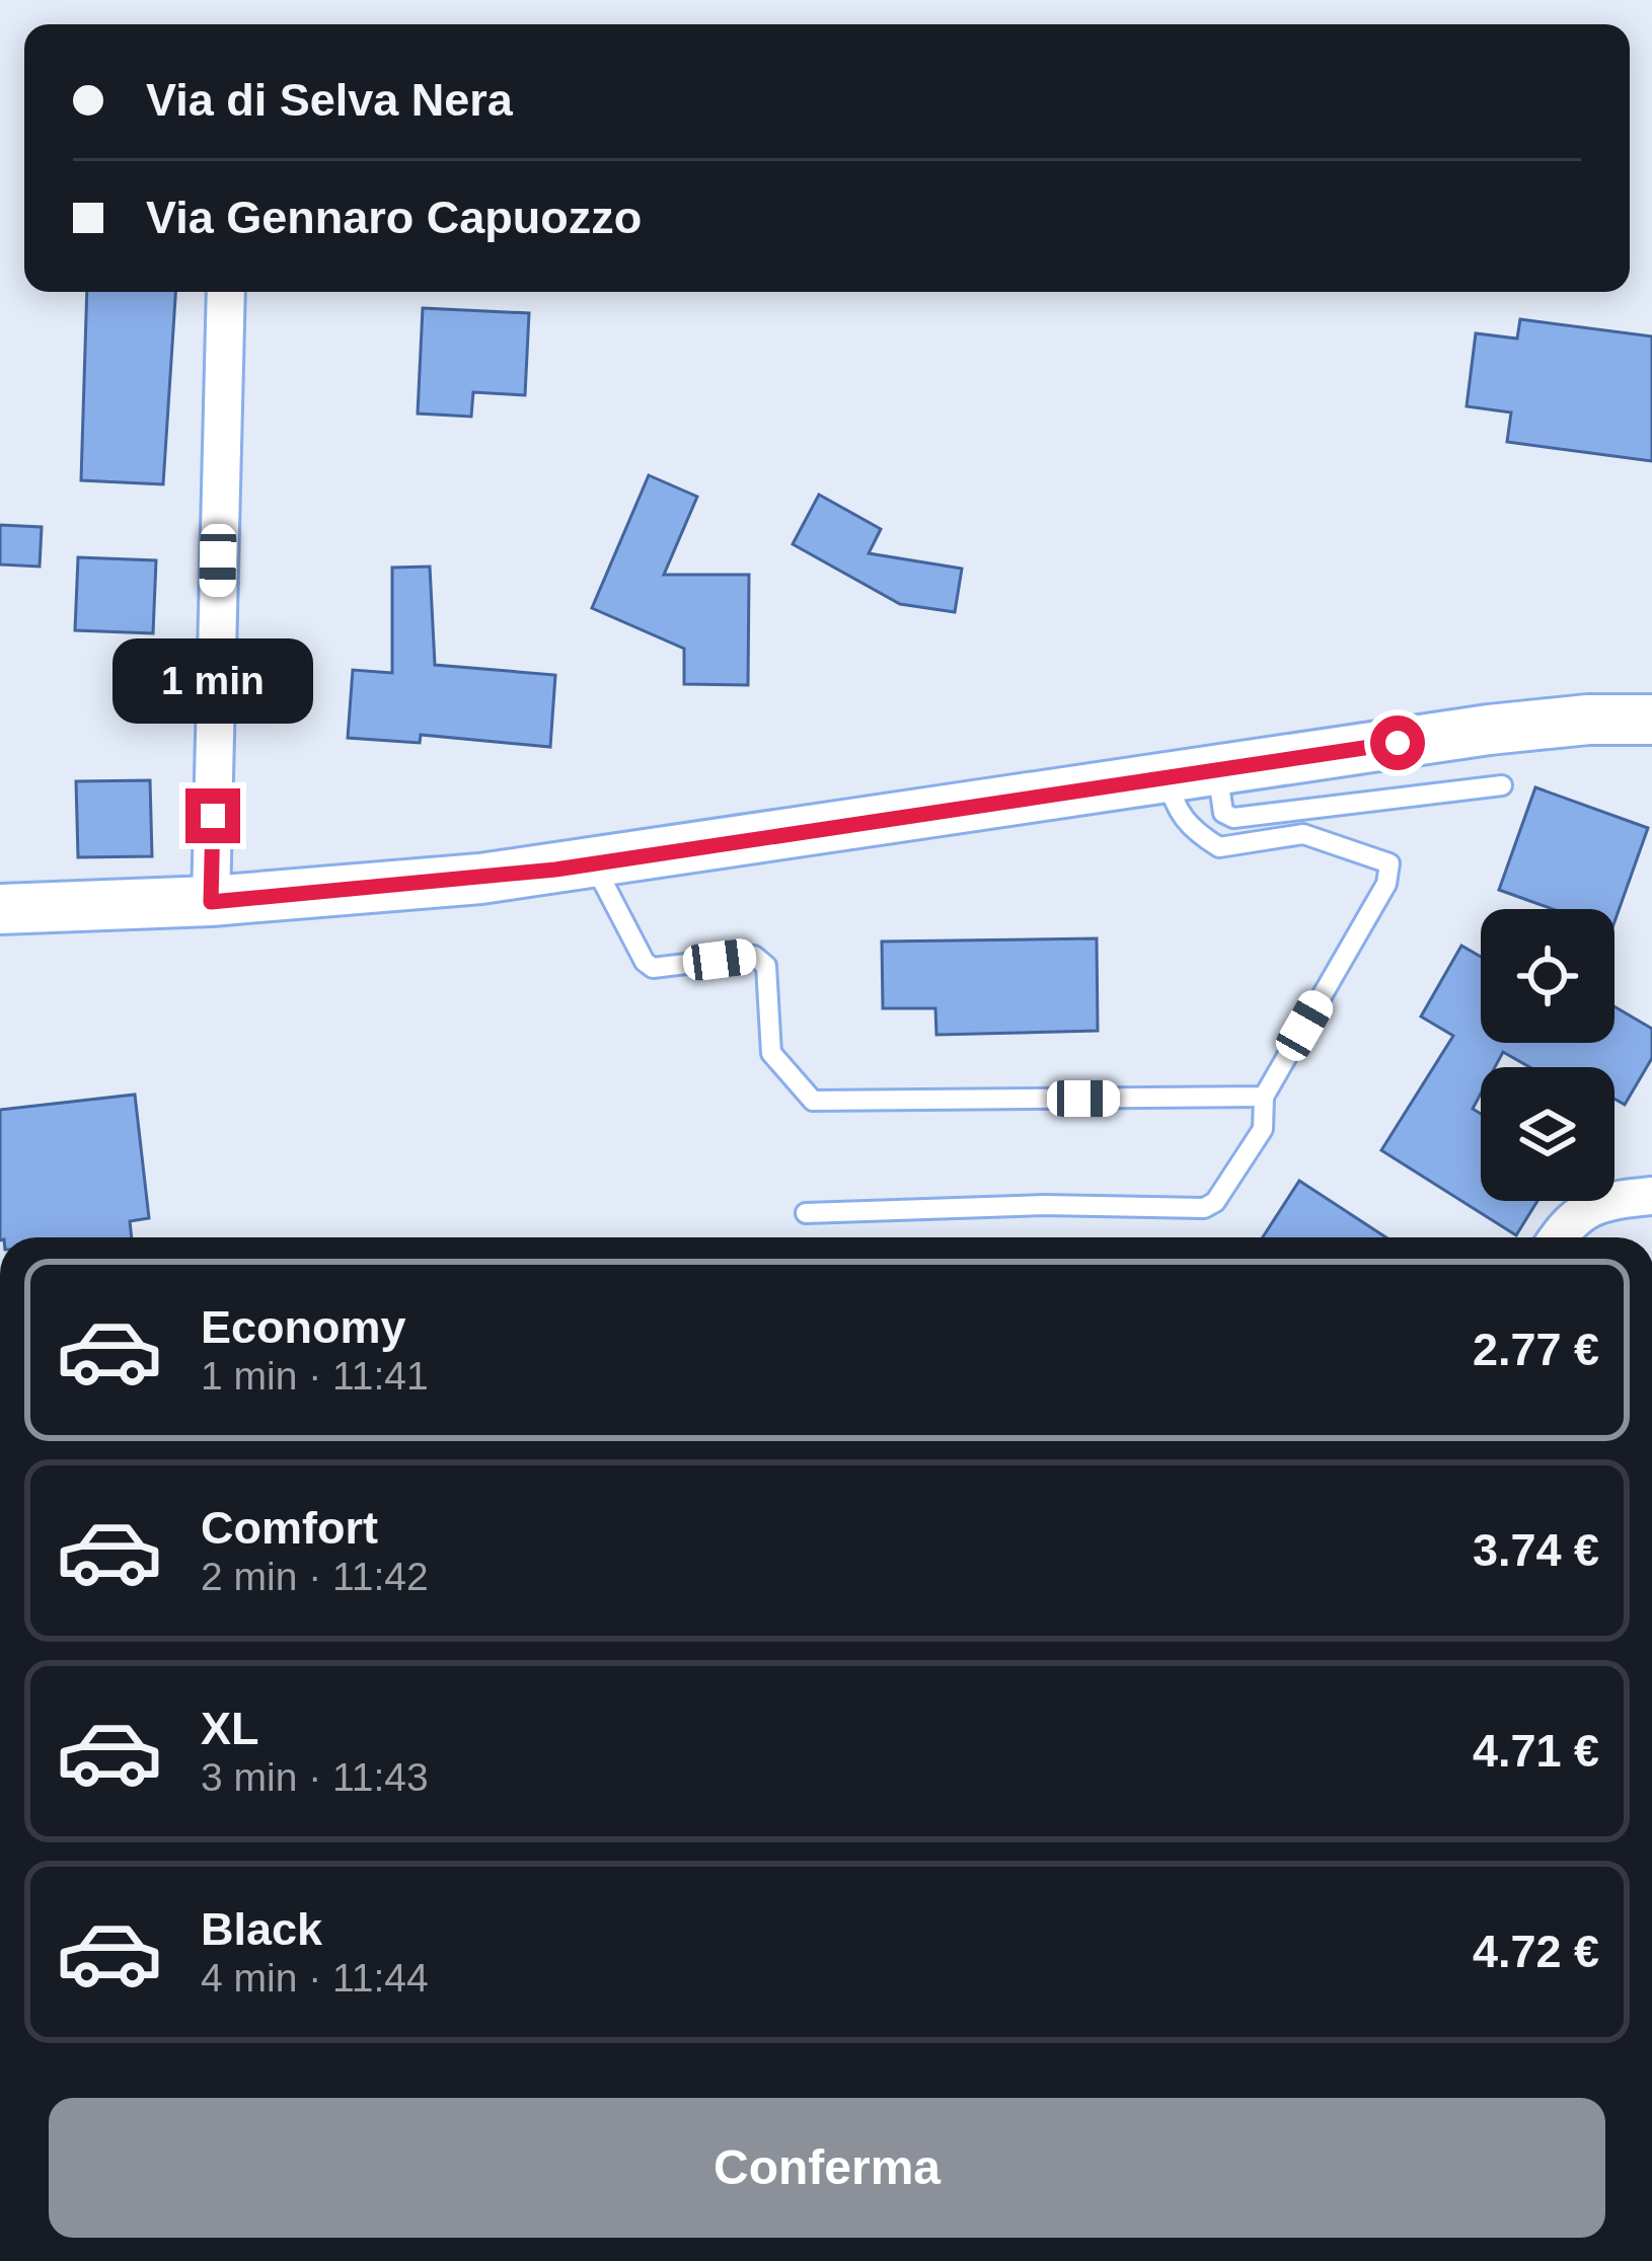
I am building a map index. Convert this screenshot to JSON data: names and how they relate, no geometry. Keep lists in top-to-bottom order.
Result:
{
  "page": {
    "banner": ["Via di Selva Nera", "Via Gennaro Capuozzo"],
    "bubble": "1 min",
    "list": [
      {
        "name": "Economy",
        "note": "1 min · 11:41",
        "value": "2.77 €"
      },
      {
        "name": "Comfort",
        "note": "2 min · 11:42",
        "value": "3.74 €"
      },
      {
        "name": "XL",
        "note": "3 min · 11:43",
        "value": "4.71 €"
      },
      {
        "name": "Black",
        "note": "4 min · 11:44",
        "value": "4.72 €"
      }
    ],
    "buttons": "Conferma"
  }
}
